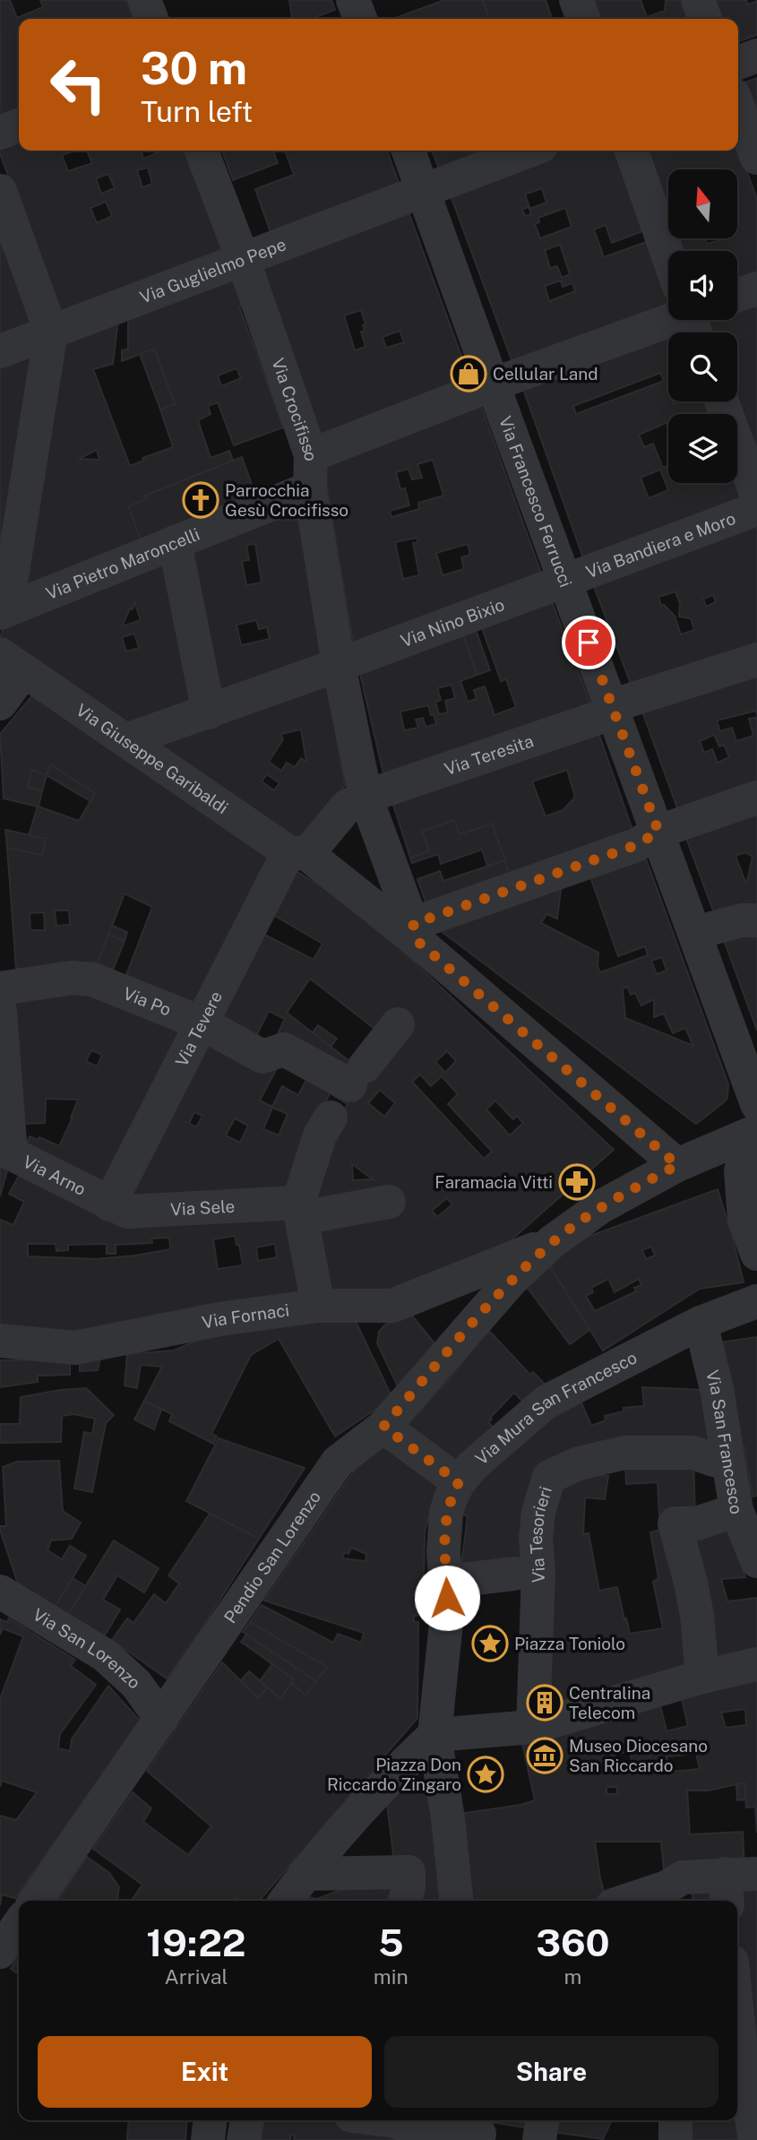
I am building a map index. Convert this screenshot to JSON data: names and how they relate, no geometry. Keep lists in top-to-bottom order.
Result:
{
  "streets": {
    "street": [
      "Via Guglielmo Pepe",
      "Via Crocifisso",
      "Via Francesco Ferrucci",
      "Via Bandiera e Moro",
      "Via Pietro Maroncelli",
      "Via Nino Bixio",
      "Via Teresita",
      "Via Giuseppe Garibaldi",
      "Via Po",
      "Via Tevere",
      "Via Arno",
      "Via Sele",
      "Via Fornaci",
      "Via Mura San Francesco",
      "Via San Francesco",
      "Via Tesorieri",
      "Pendio San Lorenzo",
      "Via San Lorenzo"
    ]
  },
  "crossings": [
    ["Via Guglielmo Pepe", "Via Crocifisso"],
    ["Via Guglielmo Pepe", "Via Francesco Ferrucci"],
    ["Via Crocifisso", "Via Pietro Maroncelli"],
    ["Via Crocifisso", "Via Nino Bixio"],
    ["Via Crocifisso", "Via Teresita"],
    ["Via Crocifisso", "Via Giuseppe Garibaldi"],
    ["Via Francesco Ferrucci", "Via Bandiera e Moro"],
    ["Via Francesco Ferrucci", "Via Pietro Maroncelli"],
    ["Via Francesco Ferrucci", "Via Nino Bixio"],
    ["Via Francesco Ferrucci", "Via Teresita"],
    ["Via Bandiera e Moro", "Via Nino Bixio"],
    ["Via Nino Bixio", "Via Giuseppe Garibaldi"],
    ["Via Teresita", "Via Giuseppe Garibaldi"],
    ["Via Teresita", "Via Tevere"],
    ["Via Giuseppe Garibaldi", "Via Tevere"],
    ["Via Po", "Via Tevere"],
    ["Via Tevere", "Via Arno"],
    ["Via Tevere", "Via Sele"],
    ["Via Arno", "Via Sele"],
    ["Via Fornaci", "Pendio San Lorenzo"],
    ["Via Mura San Francesco", "Via San Francesco"],
    ["Pendio San Lorenzo", "Via San Lorenzo"]
  ],
  "places": {
    "shop": ["Cellular Land"],
    "church": ["Parrocchia Gesù Crocifisso"],
    "pharmacy": ["Faramacia Vitti"],
    "place": ["Piazza Toniolo", "Piazza Don Riccardo Zingaro"],
    "building": ["Centralina Telecom"],
    "museum": ["Museo Diocesano San Riccardo"]
  },
  "north": "top",
  "page": {
    "turn": ["30 m", "Turn left"],
    "eta": [
      "19:22",
      "Arrival",
      "5",
      "min",
      "360",
      "m"
    ],
    "buttons": ["Exit", "Share"]
  }
}
